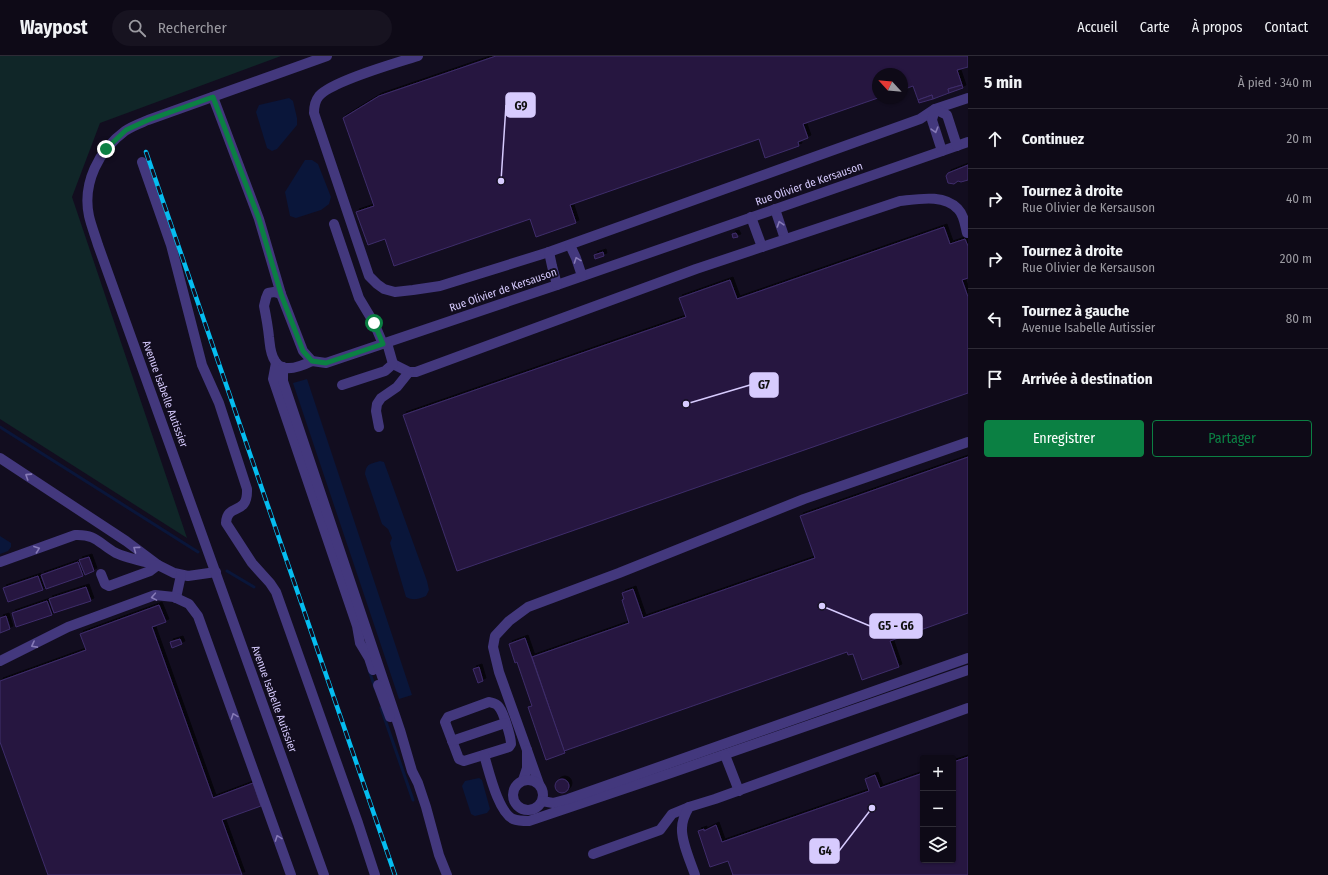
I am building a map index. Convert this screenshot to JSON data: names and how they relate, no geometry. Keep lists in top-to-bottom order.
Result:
{
  "streets": {
    "street": ["Rue Olivier de Kersauson", "Avenue Isabelle Autissier"]
  },
  "places": [
    "G9",
    "G7",
    "G5 - G6",
    "G4"
  ],
  "north": "top left",
  "page": {
    "header": "Waypost",
    "search": "Rechercher",
    "nav": [
      "Accueil",
      "Carte",
      "À propos",
      "Contact"
    ],
    "heading": ["5 min", "À pied · 340 m"],
    "list": [
      ["Continuez", "20 m"],
      ["Tournez à droite", "Rue Olivier de Kersauson", "40 m"],
      ["Tournez à droite", "Rue Olivier de Kersauson", "200 m"],
      ["Tournez à gauche", "Avenue Isabelle Autissier", "80 m"],
      "Arrivée à destination"
    ],
    "buttons": ["Enregistrer", "Partager"],
    "map_buttons": ["+", "−"]
  }
}
